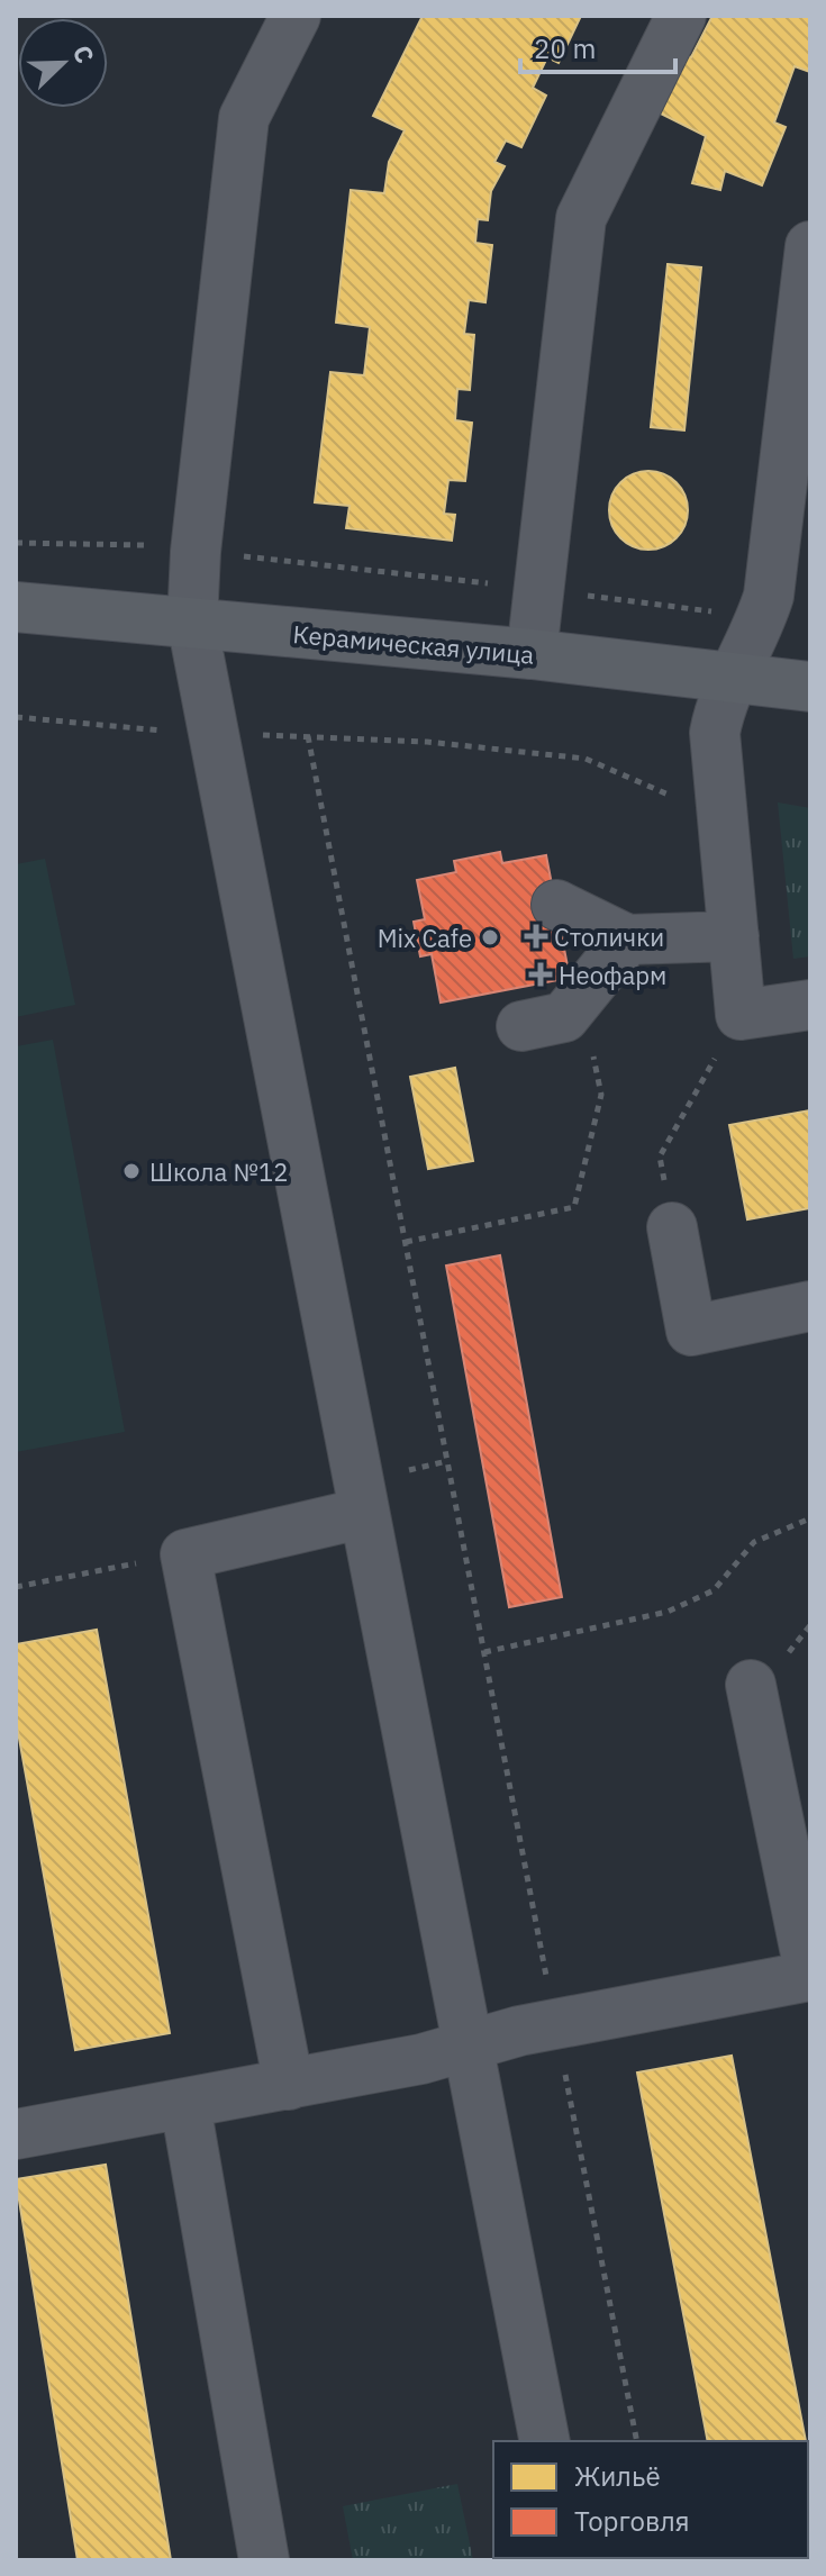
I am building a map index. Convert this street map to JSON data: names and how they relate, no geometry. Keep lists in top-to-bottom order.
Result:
{
  "streets": {
    "main road": ["Керамическая улица"]
  },
  "places": {
    "health": ["Столички", "Неофарм"],
    "other": ["Mix Cafe", "Школа №12"]
  },
  "legend": ["Жильё", "Торговля"],
  "scale_bar": "20 m",
  "north": "top right"
}
